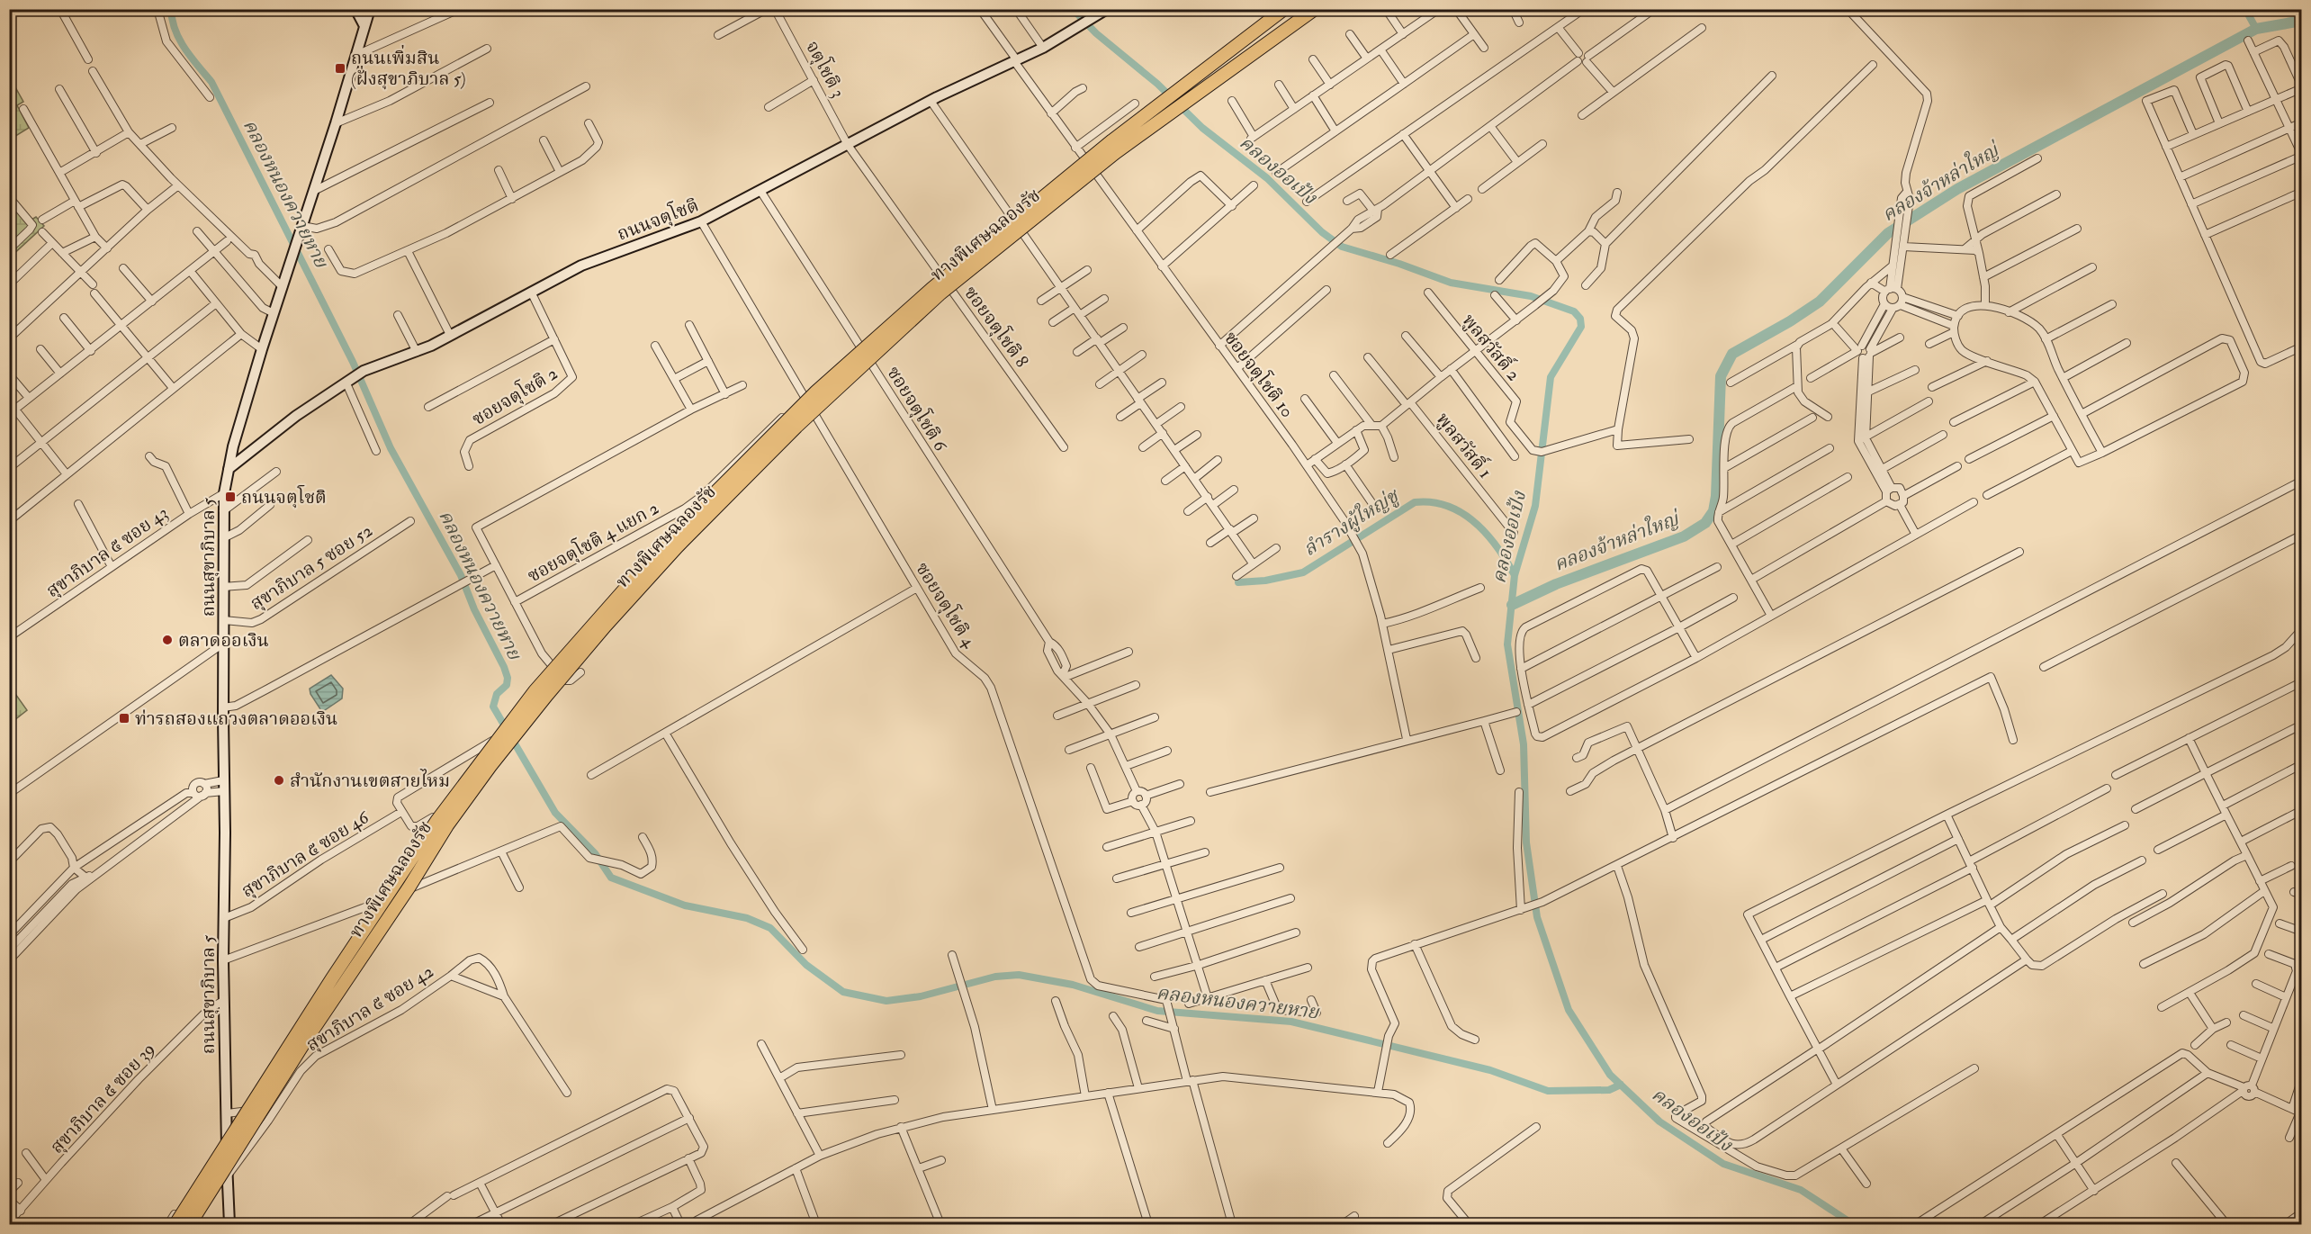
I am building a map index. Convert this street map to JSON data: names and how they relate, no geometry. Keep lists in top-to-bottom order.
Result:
{
  "streets": {
    "highway": ["ทางพิเศษฉลองรัช"],
    "main road": ["ถนนจตุโชติ", "ถนนสุขาภิบาล 5"],
    "street": [
      "จตุโชติ 3",
      "ซอยจตุโชติ 8",
      "พูลสวัสดิ์ 2",
      "ซอยจตุโชติ 10",
      "ซอยจตุโชติ 2",
      "ซอยจตุโชติ 6",
      "พูลสวัสดิ์ 1",
      "ซอยจตุโชติ 4 แยก 2",
      "สุขาภิบาล ๕ ซอย 43",
      "สุขาภิบาล 5 ซอย 52",
      "ซอยจตุโชติ 4",
      "สุขาภิบาล ๕ ซอย 46",
      "สุขาภิบาล ๕ ซอย 42",
      "สุขาภิบาล ๕ ซอย 39"
    ]
  },
  "crossings": [
    ["จตุโชติ 3", "ถนนจตุโชติ"],
    ["จตุโชติ 3", "ซอยจตุโชติ 8"],
    ["ถนนจตุโชติ", "ซอยจตุโชติ 8"],
    ["ถนนจตุโชติ", "ซอยจตุโชติ 10"],
    ["ถนนจตุโชติ", "ซอยจตุโชติ 2"],
    ["ถนนจตุโชติ", "ซอยจตุโชติ 6"],
    ["ถนนจตุโชติ", "ถนนสุขาภิบาล 5"],
    ["ถนนจตุโชติ", "ซอยจตุโชติ 4"],
    ["ซอยจตุโชติ 4 แยก 2", "ซอยจตุโชติ 4"],
    ["สุขาภิบาล ๕ ซอย 43", "ถนนสุขาภิบาล 5"],
    ["ถนนสุขาภิบาล 5", "สุขาภิบาล 5 ซอย 52"],
    ["ถนนสุขาภิบาล 5", "สุขาภิบาล ๕ ซอย 46"],
    ["ถนนสุขาภิบาล 5", "สุขาภิบาล ๕ ซอย 42"],
    ["ถนนสุขาภิบาล 5", "สุขาภิบาล ๕ ซอย 39"]
  ],
  "water": [
    "คลองออเป้ง",
    "คลองจ้าหล่าใหญ่",
    "คลองหนองควายหาย",
    "ลำรางผู้ใหญ่ชู"
  ],
  "places": {
    "transit": ["ถนนเพิ่มสิน (ฝั่งสุขาภิบาล 5)", "ถนนจตุโชติ", "ท่ารถสองแถวงตลาดออเงิน"],
    "other": ["ตลาดออเงิน", "สำนักงานเขตสายไหม"]
  }
}
